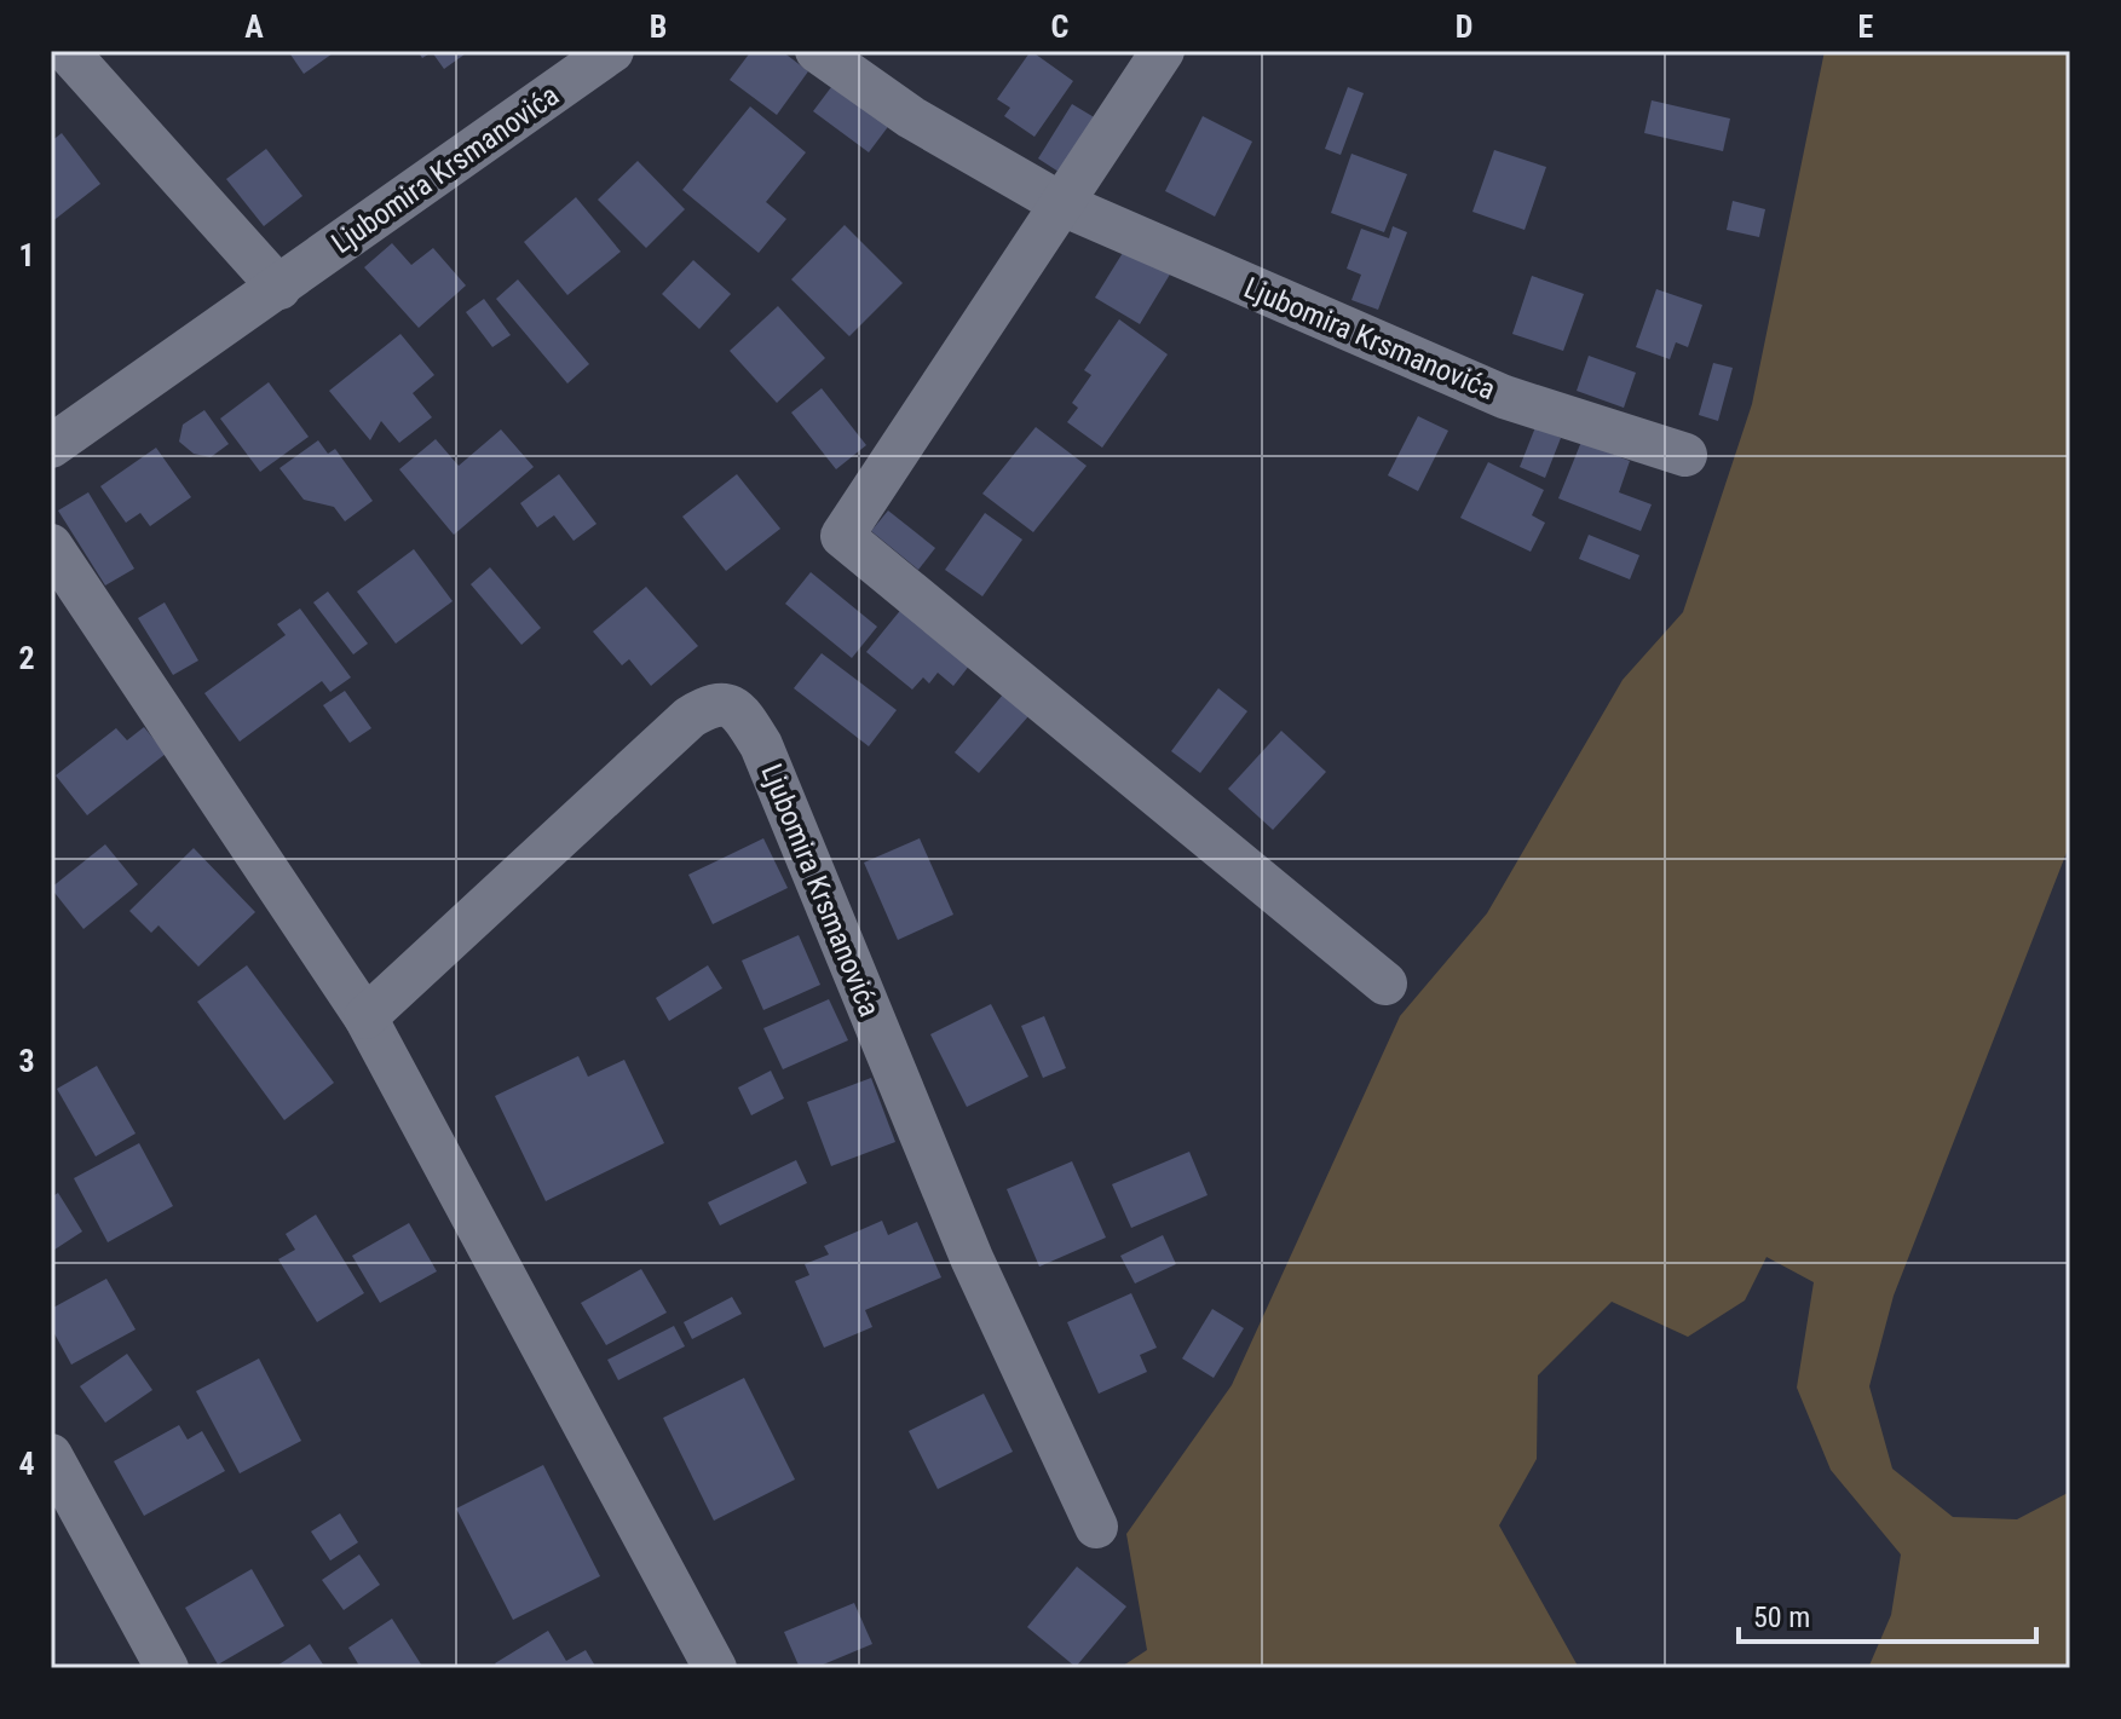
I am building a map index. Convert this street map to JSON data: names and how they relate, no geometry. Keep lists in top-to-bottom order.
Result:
{
  "streets": {
    "street": ["Ljubomira Krsmanovića"]
  },
  "scale_bar": "50 m",
  "grid": {
    "columns": [
      "A",
      "B",
      "C",
      "D",
      "E"
    ],
    "rows": [
      "1",
      "2",
      "3",
      "4"
    ]
  }
}
